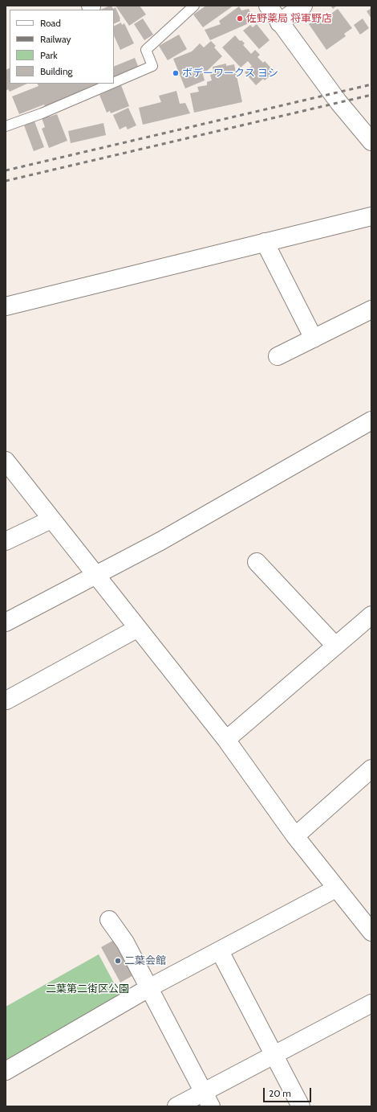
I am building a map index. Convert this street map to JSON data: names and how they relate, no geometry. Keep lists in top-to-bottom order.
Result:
{
  "parks": ["二葉第二街区公園"],
  "places": ["佐野薬局 将軍野店", "ボデーワークス ヨシ", "二葉会館"],
  "legend": [
    "Road",
    "Railway",
    "Park",
    "Building"
  ],
  "scale_bar": "20 m"
}
